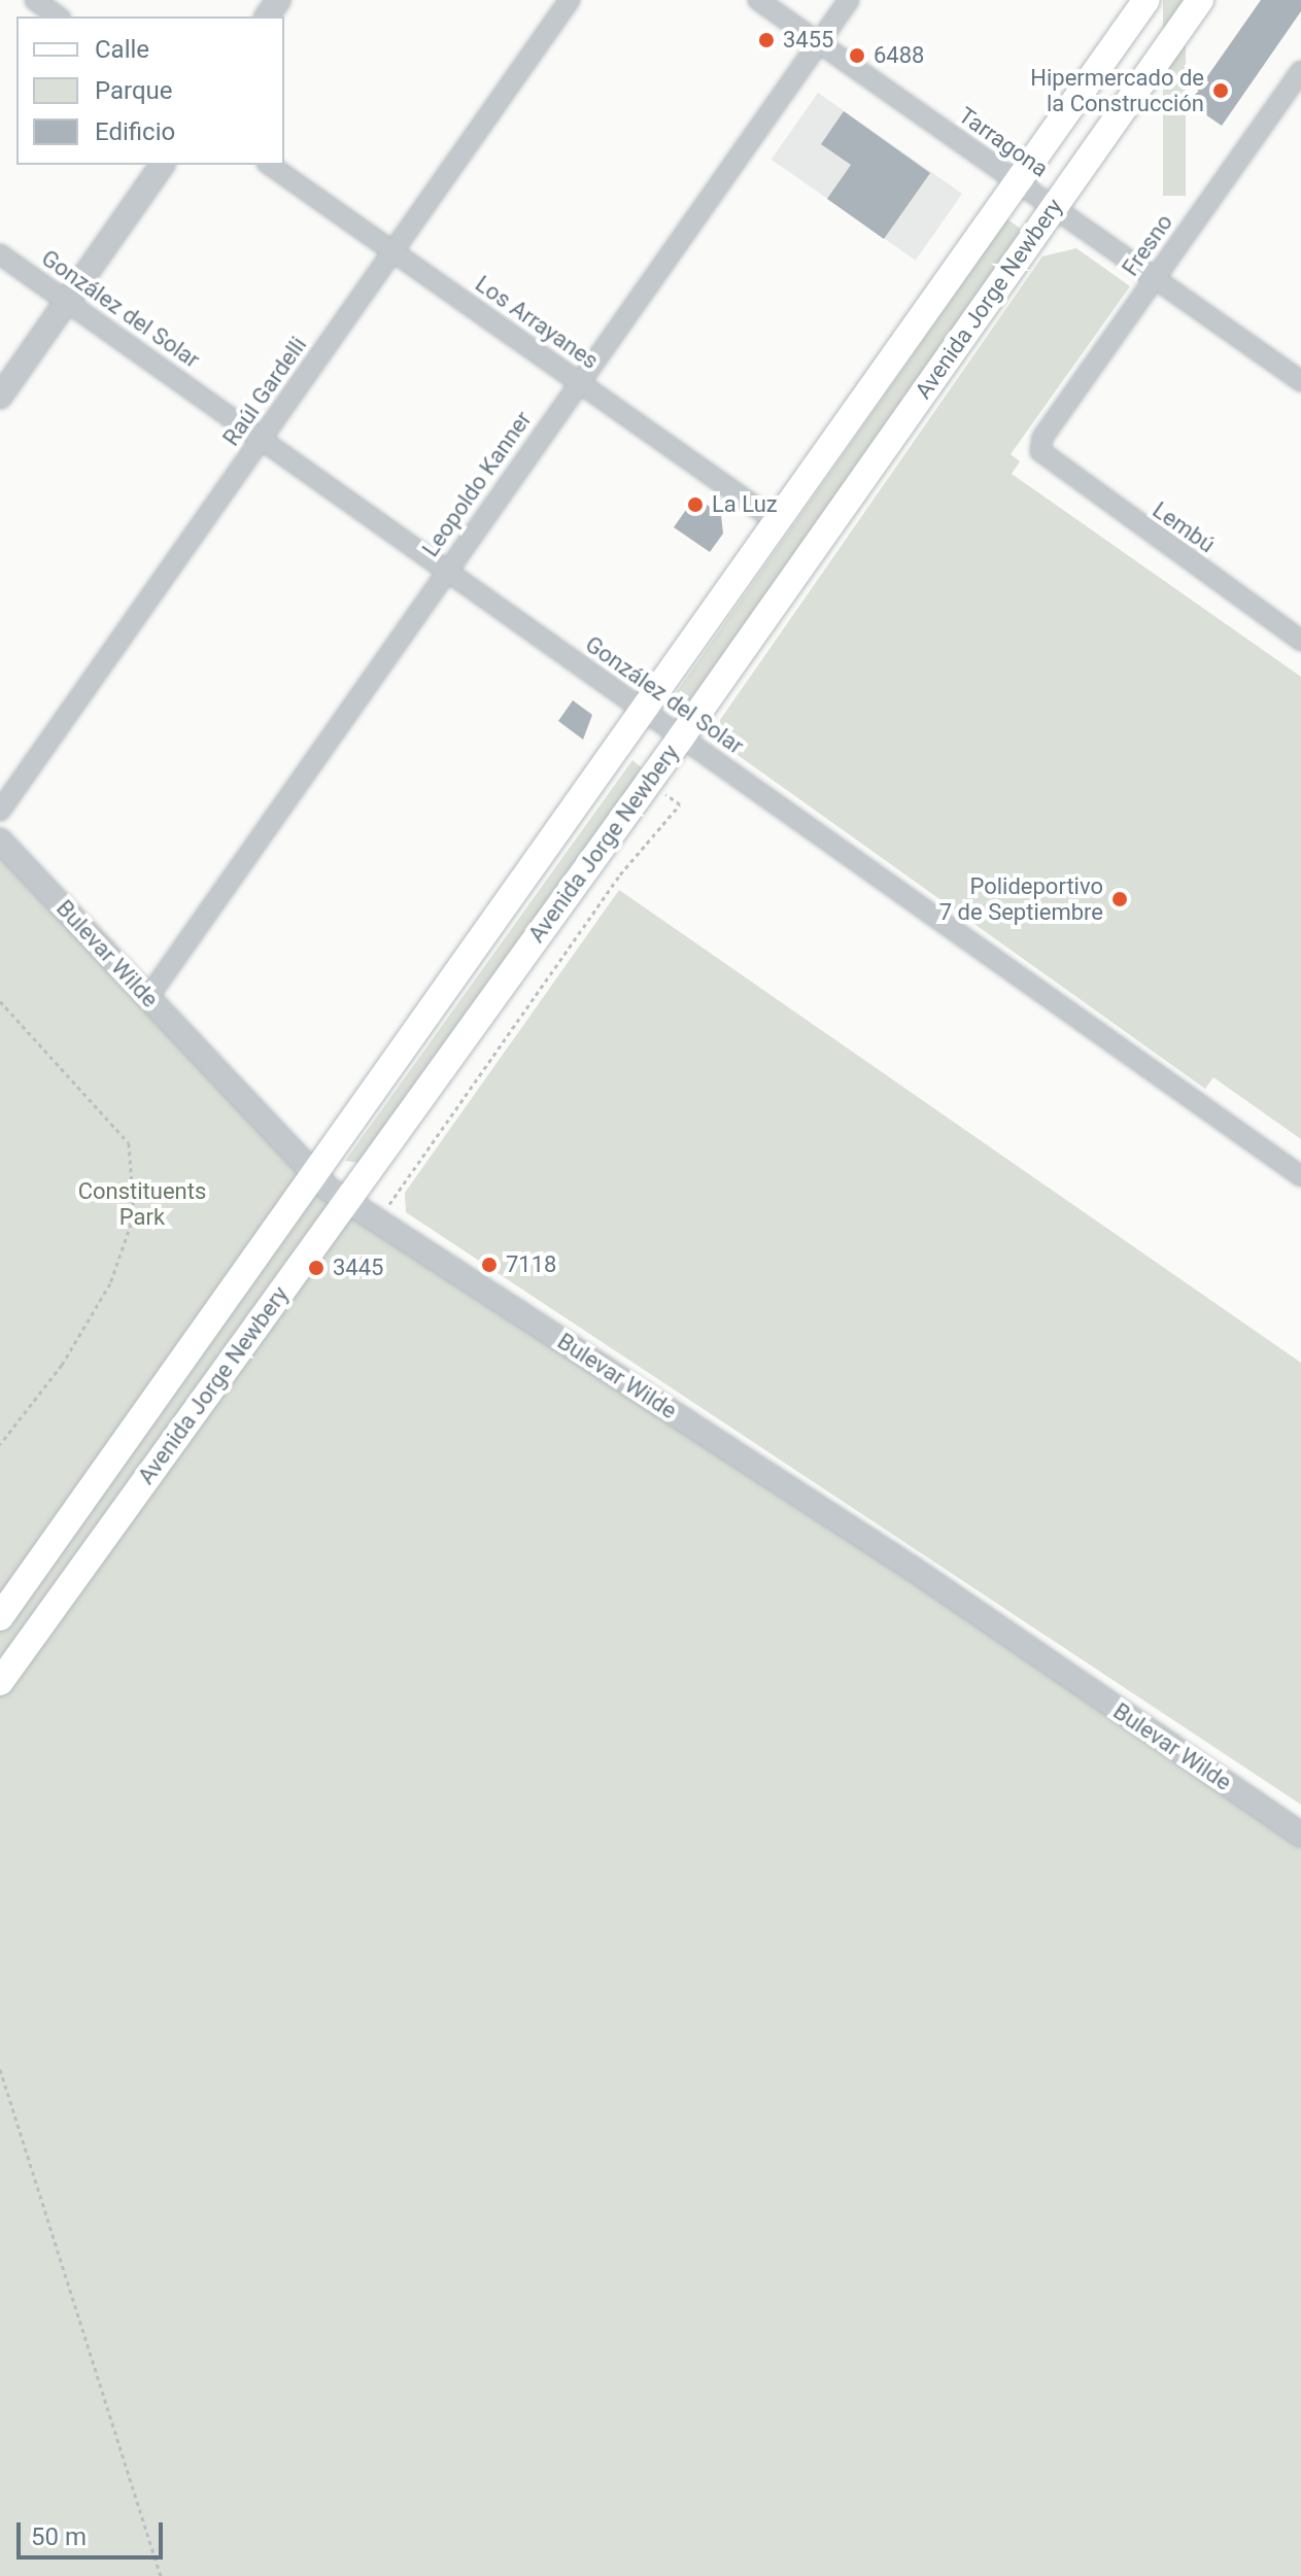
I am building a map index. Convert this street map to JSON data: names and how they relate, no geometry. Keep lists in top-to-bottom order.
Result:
{
  "streets": {
    "main road": ["Avenida Jorge Newbery"],
    "street": [
      "Tarragona",
      "Fresno",
      "González del Solar",
      "Los Arrayanes",
      "Raúl Gardelli",
      "Leopoldo Kanner",
      "Lembú",
      "Bulevar Wilde"
    ]
  },
  "crossings": [
    ["Tarragona", "Fresno"],
    ["Tarragona", "Avenida Jorge Newbery"],
    ["Tarragona", "Leopoldo Kanner"],
    ["Fresno", "Lembú"],
    ["Avenida Jorge Newbery", "González del Solar"],
    ["Avenida Jorge Newbery", "Los Arrayanes"],
    ["Avenida Jorge Newbery", "Bulevar Wilde"],
    ["González del Solar", "Raúl Gardelli"],
    ["González del Solar", "Leopoldo Kanner"],
    ["Los Arrayanes", "Raúl Gardelli"],
    ["Los Arrayanes", "Leopoldo Kanner"],
    ["Leopoldo Kanner", "Bulevar Wilde"]
  ],
  "parks": ["Constituents Park"],
  "places": [
    "3455",
    "6488",
    "Hipermercado de la Construcción",
    "La Luz",
    "Polideportivo 7 de Septiembre",
    "7118",
    "3445"
  ],
  "legend": ["Calle", "Parque", "Edificio"],
  "scale_bar": "50 m"
}
